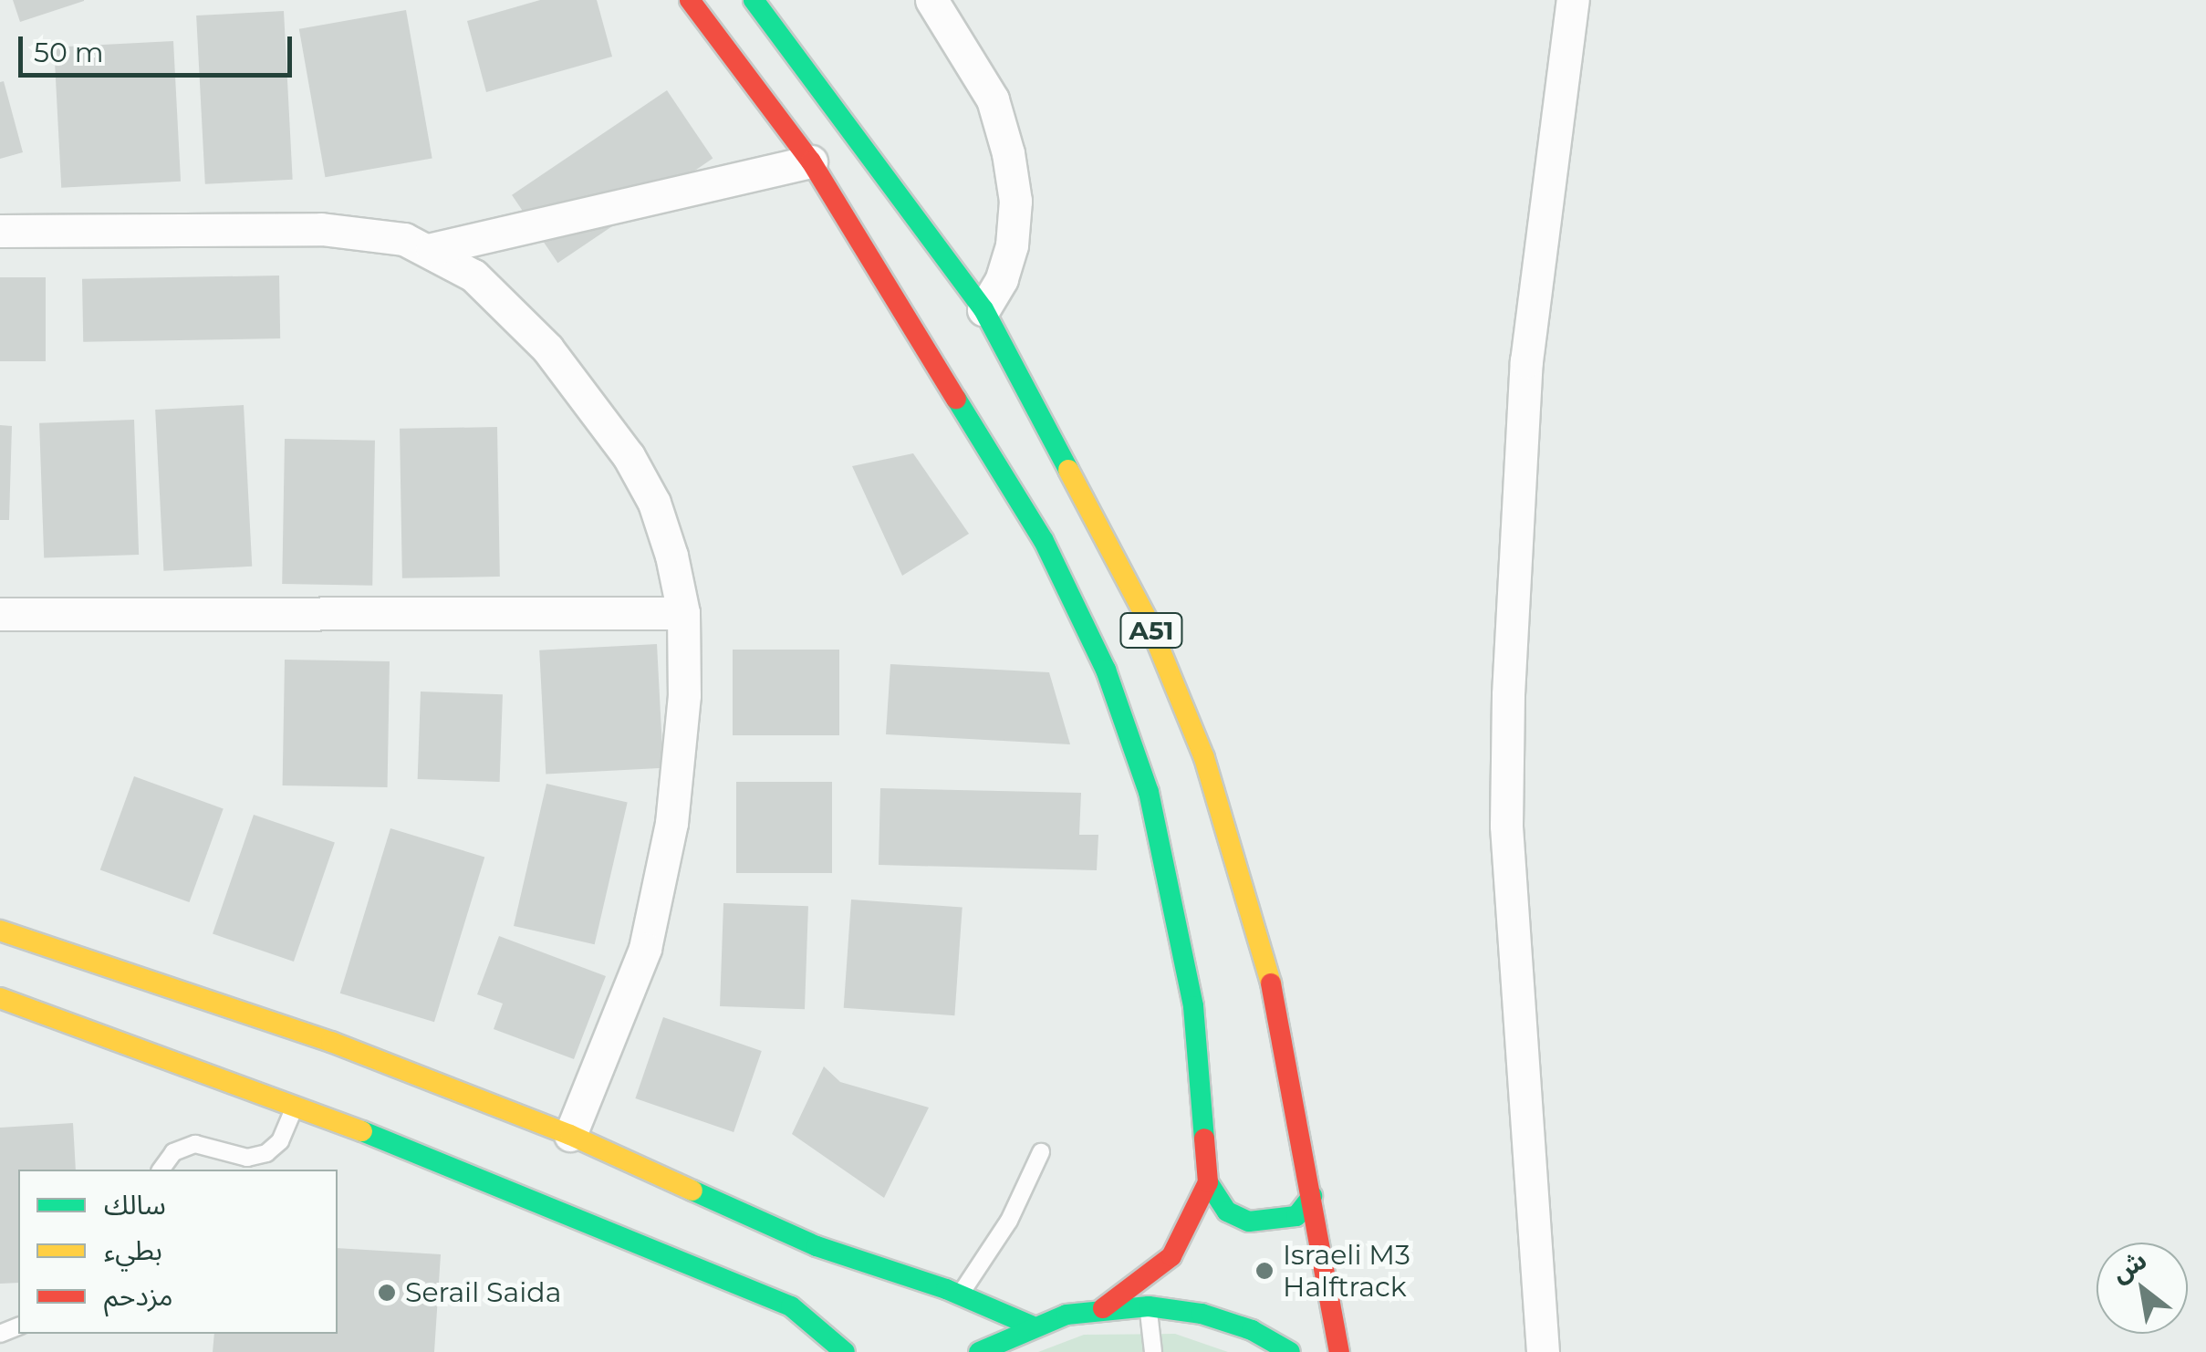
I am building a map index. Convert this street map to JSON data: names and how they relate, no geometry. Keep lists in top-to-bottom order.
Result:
{
  "streets": {
    "main road": ["A51"]
  },
  "places": ["Israeli M3 Halftrack", "Serail Saida"],
  "legend": ["سالك", "بطيء", "مزدحم"],
  "scale_bar": "50 m",
  "north": "top left"
}
